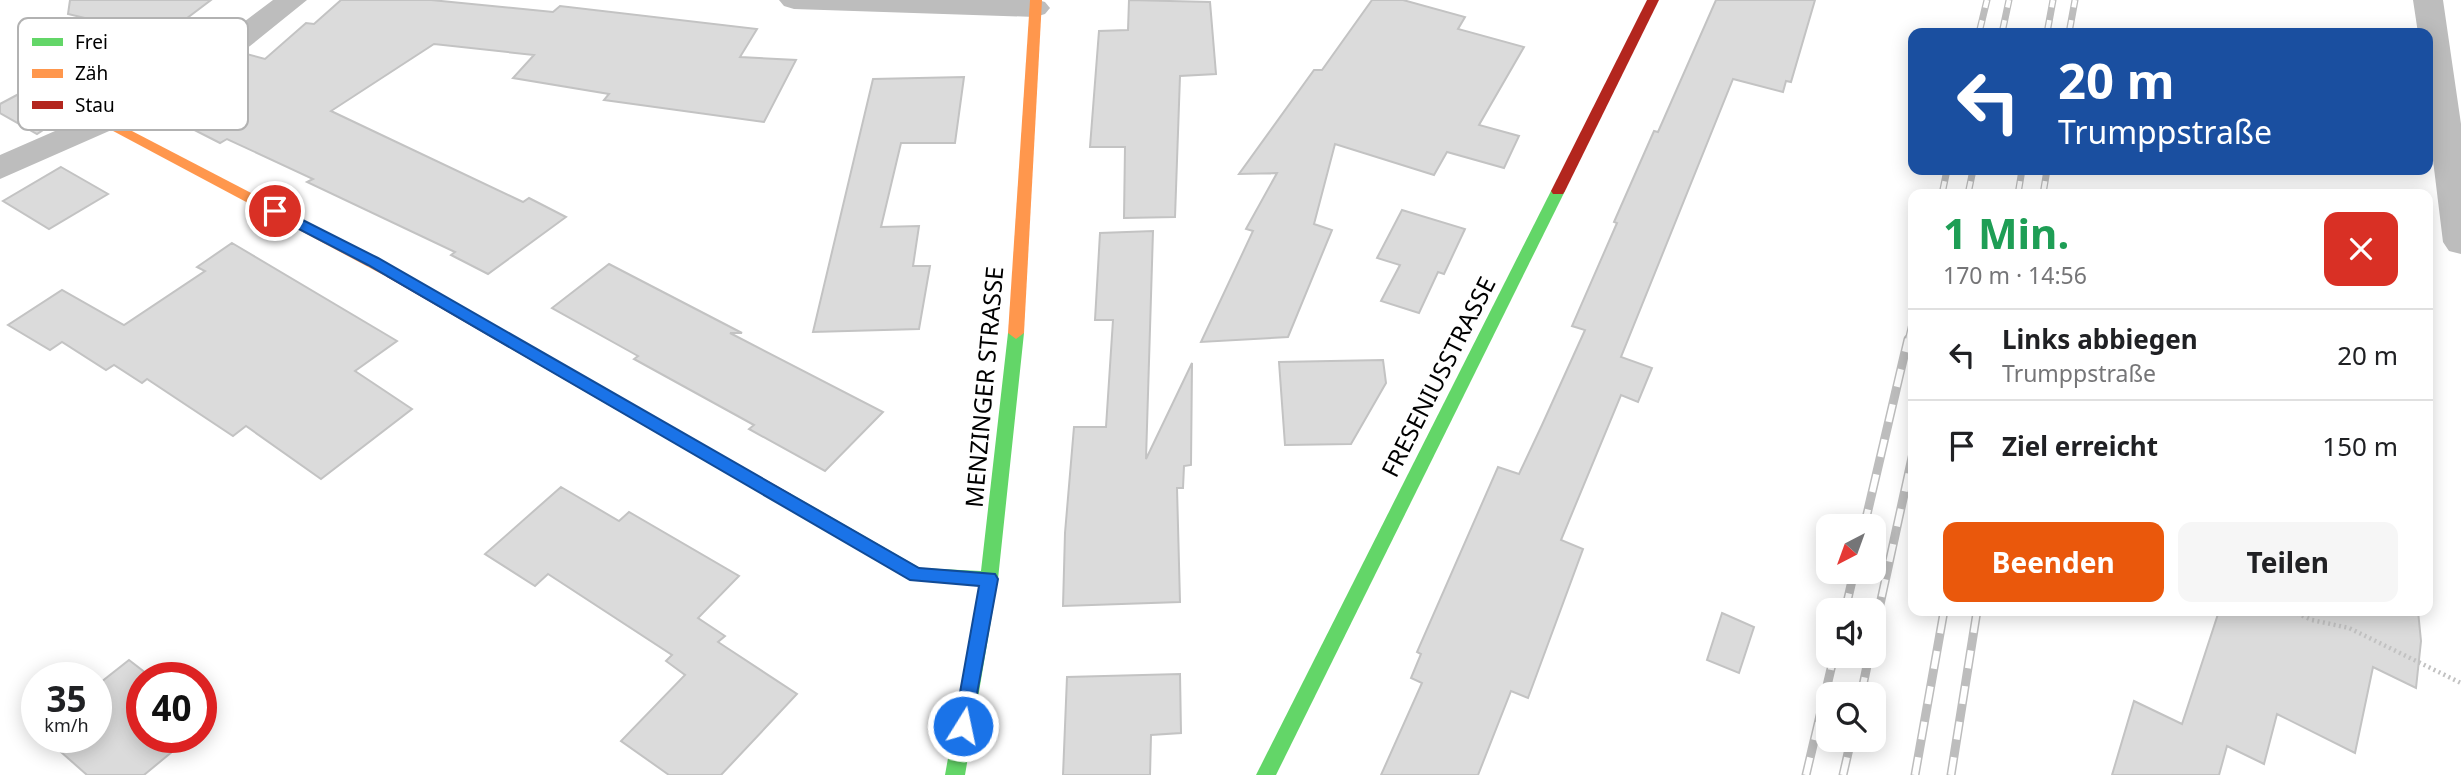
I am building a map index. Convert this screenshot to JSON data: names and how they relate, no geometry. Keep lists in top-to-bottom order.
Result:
{
  "streets": {
    "street": ["FRESENIUSSTRASSE", "MENZINGER STRASSE"]
  },
  "legend": ["Frei", "Zäh", "Stau"],
  "north": "bottom left",
  "page": {
    "turn": ["20 m", "Trumppstraße"],
    "heading": ["1 Min.", "170 m · 14:56"],
    "list": [
      {
        "name": "Links abbiegen",
        "note": "Trumppstraße",
        "value": "20 m"
      },
      {
        "name": "Ziel erreicht",
        "value": "150 m"
      }
    ],
    "buttons": ["Beenden", "Teilen"],
    "speed": "35 km/h",
    "limit": "40"
  }
}
